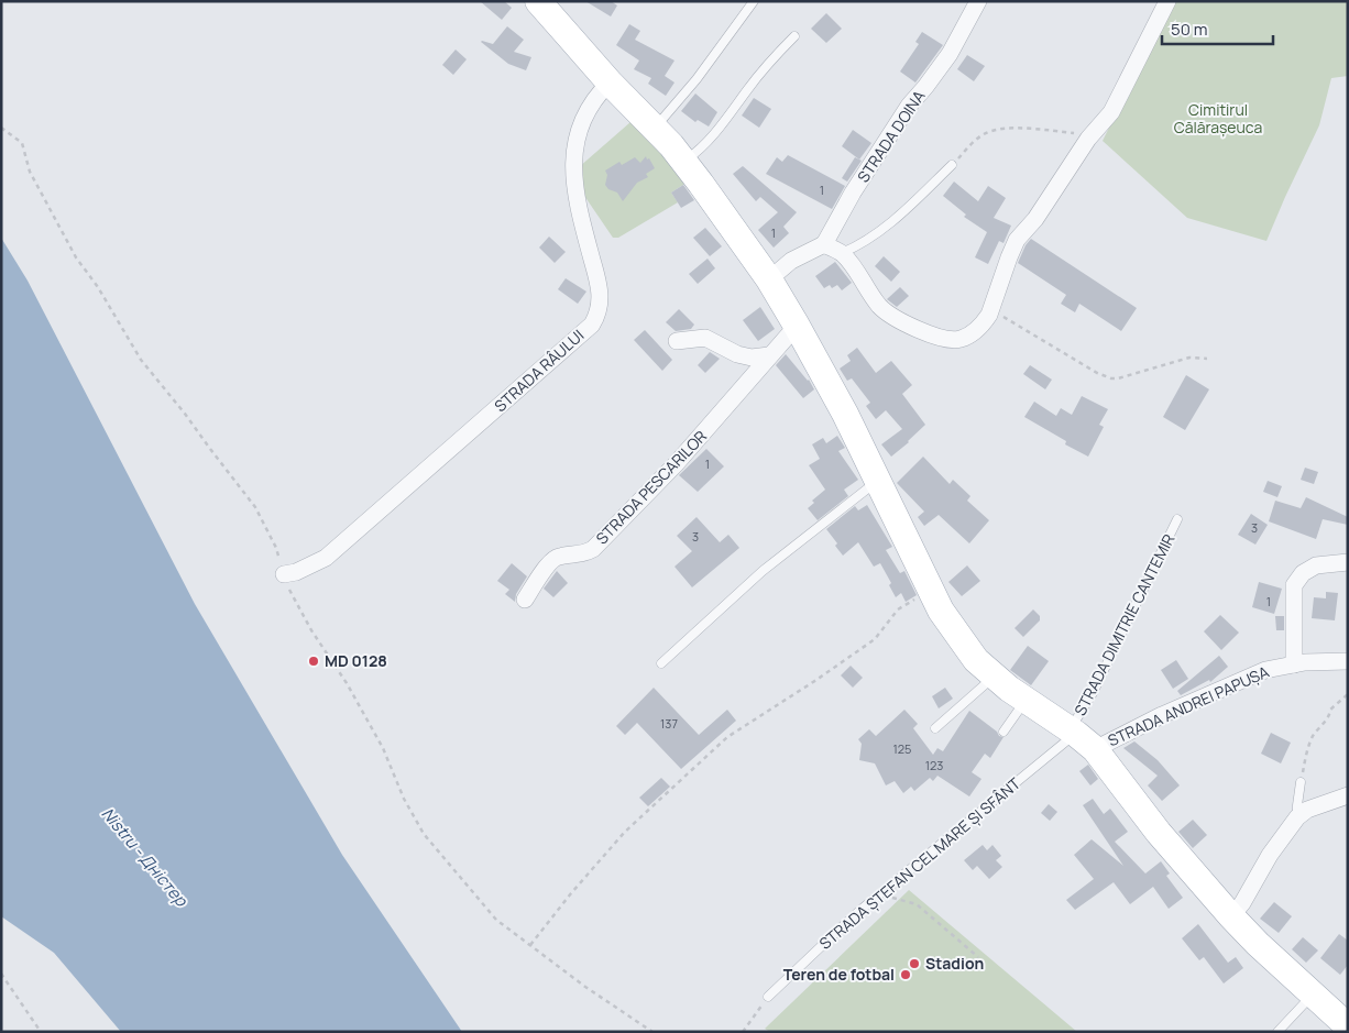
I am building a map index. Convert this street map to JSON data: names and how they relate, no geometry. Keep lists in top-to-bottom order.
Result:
{
  "streets": {
    "street": [
      "STRADA DOINA",
      "STRADA RÂULUI",
      "STRADA PESCARILOR",
      "STRADA ANDREI PAPUȘA"
    ],
    "lane": ["STRADA DIMITRIE CANTEMIR", "STRADA ȘTEFAN CEL MARE ȘI SFÂNT"]
  },
  "crossings": [
    ["STRADA DIMITRIE CANTEMIR", "STRADA ANDREI PAPUȘA"],
    ["STRADA DIMITRIE CANTEMIR", "STRADA ȘTEFAN CEL MARE ȘI SFÂNT"],
    ["STRADA ANDREI PAPUȘA", "STRADA ȘTEFAN CEL MARE ȘI SFÂNT"]
  ],
  "water": ["Nistru - Дністер"],
  "parks": ["Cimitirul Călărașeuca"],
  "places": ["MD 0128", "Stadion", "Teren de fotbal"],
  "house_numbers": [
    "1",
    "1",
    "1",
    "3",
    "3",
    "1",
    "137",
    "125",
    "123"
  ],
  "scale_bar": "50 m"
}
